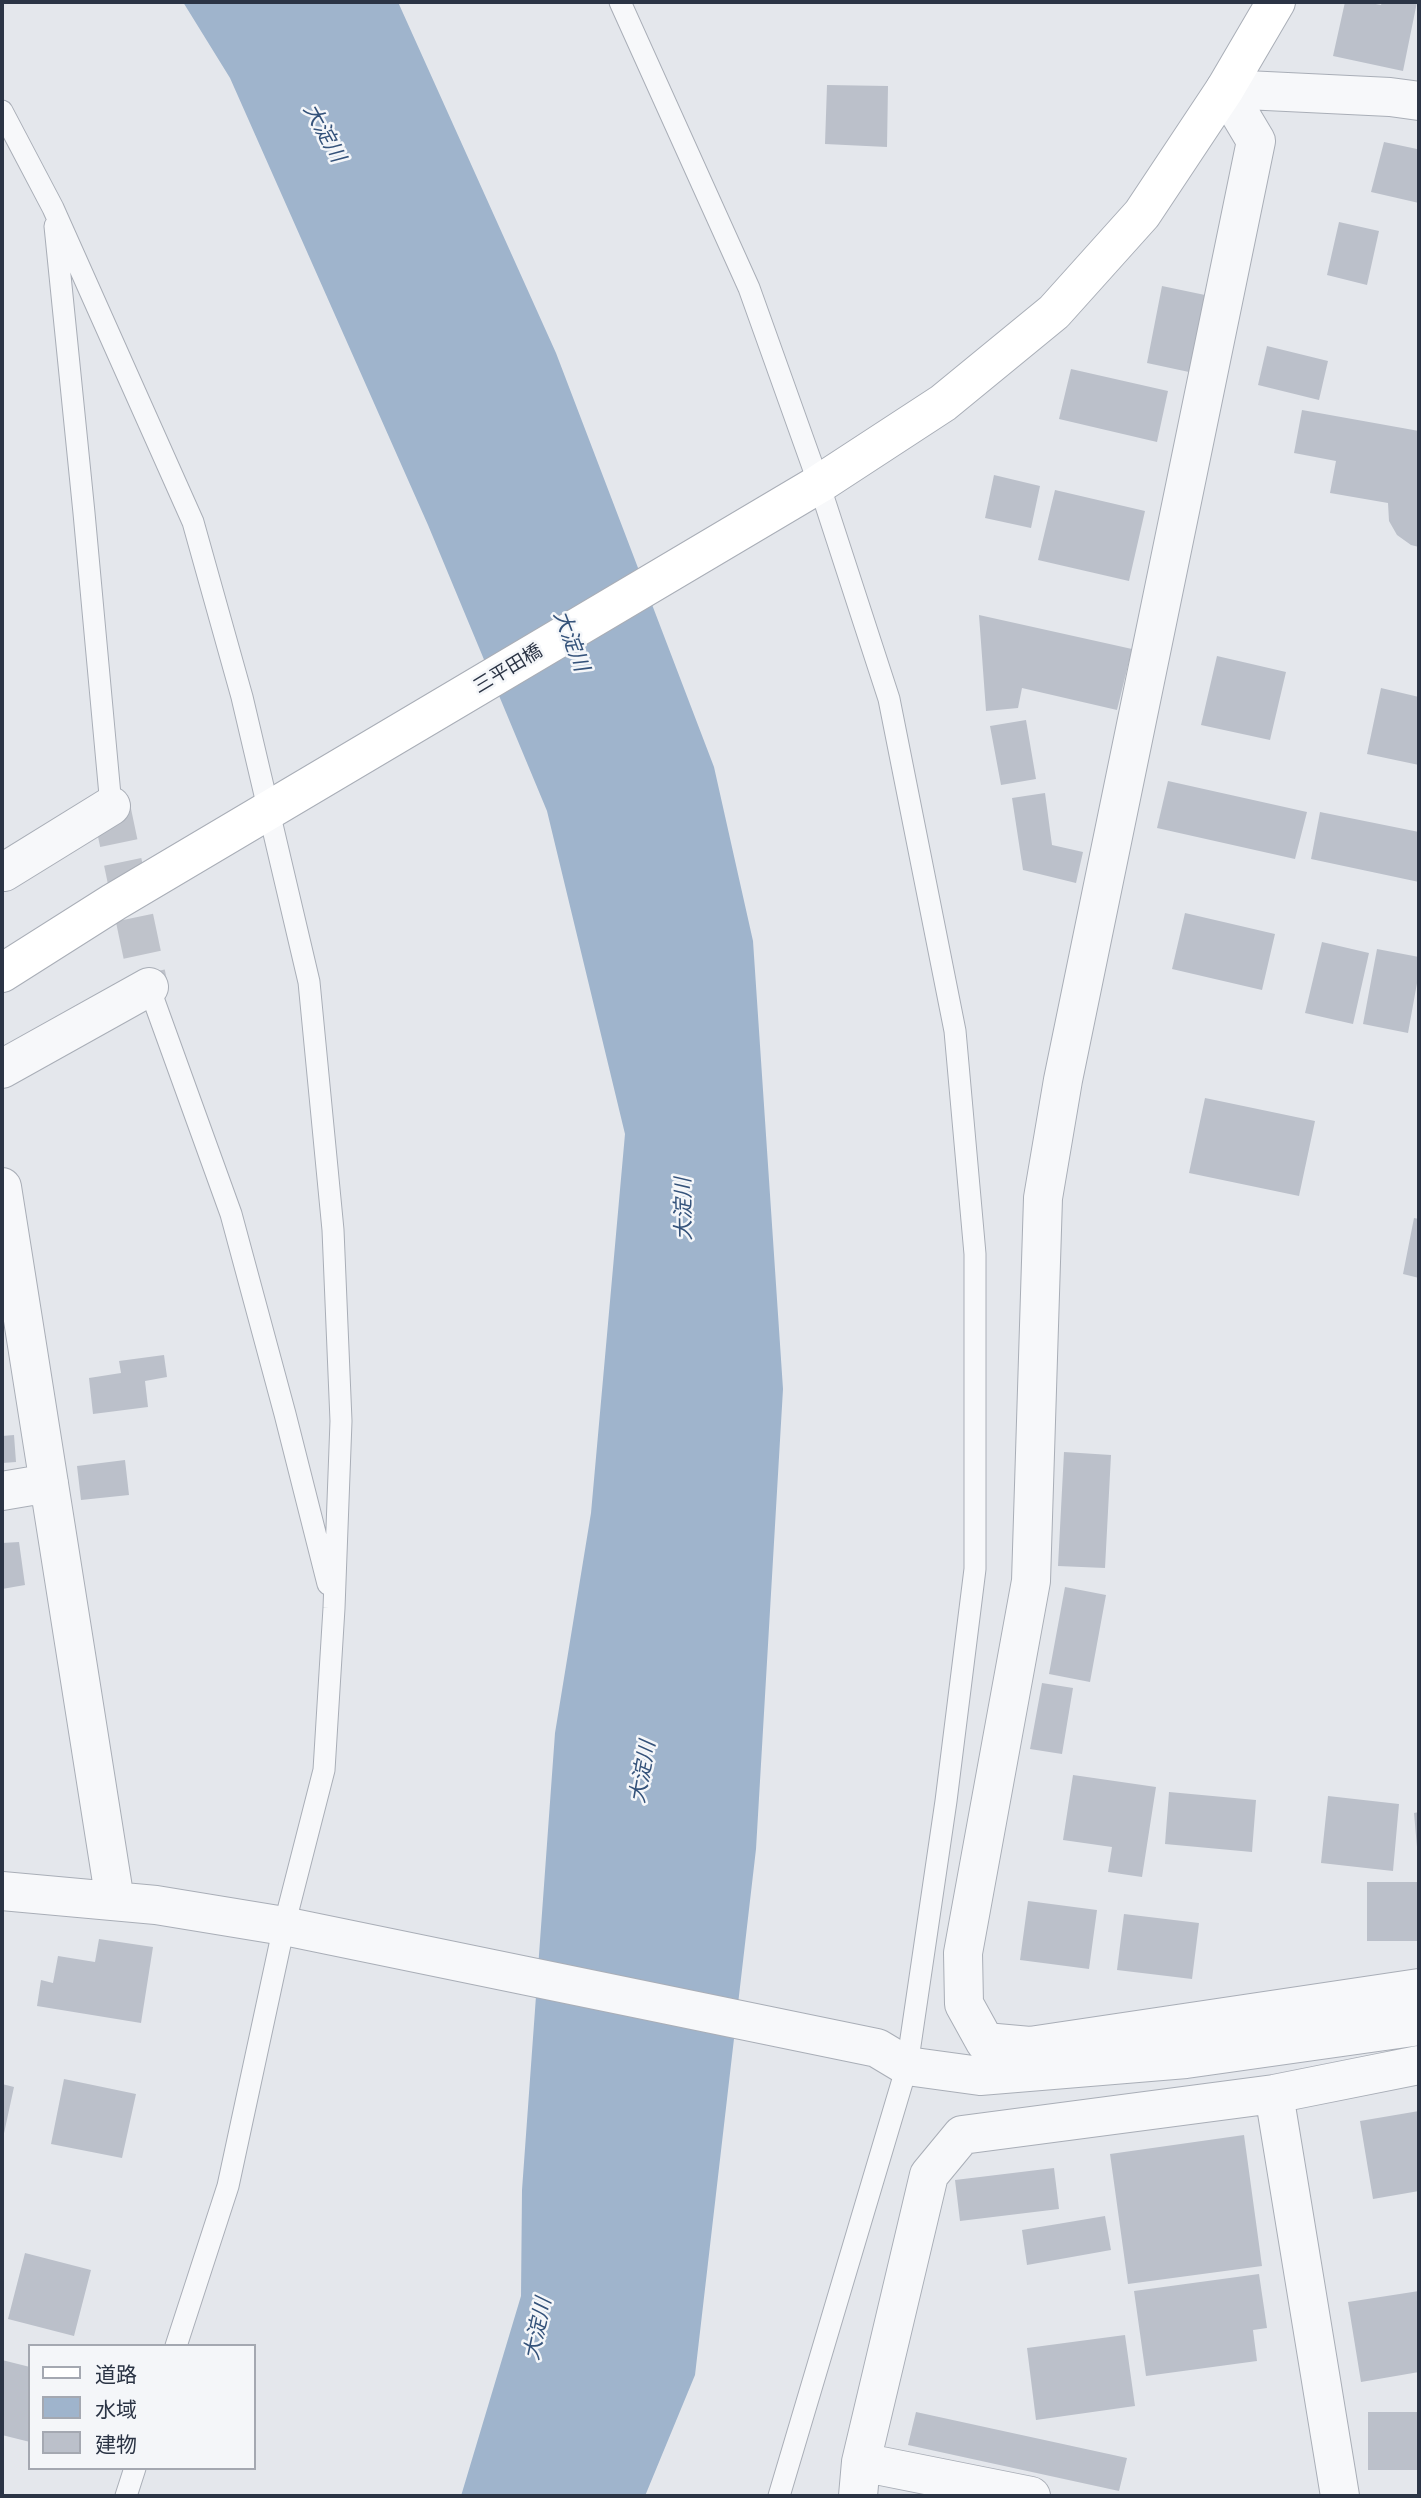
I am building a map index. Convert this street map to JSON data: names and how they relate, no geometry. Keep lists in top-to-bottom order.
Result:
{
  "streets": {
    "street": ["三平田橋"]
  },
  "water": ["大淀川"],
  "legend": ["道路", "水域", "建物"]
}
